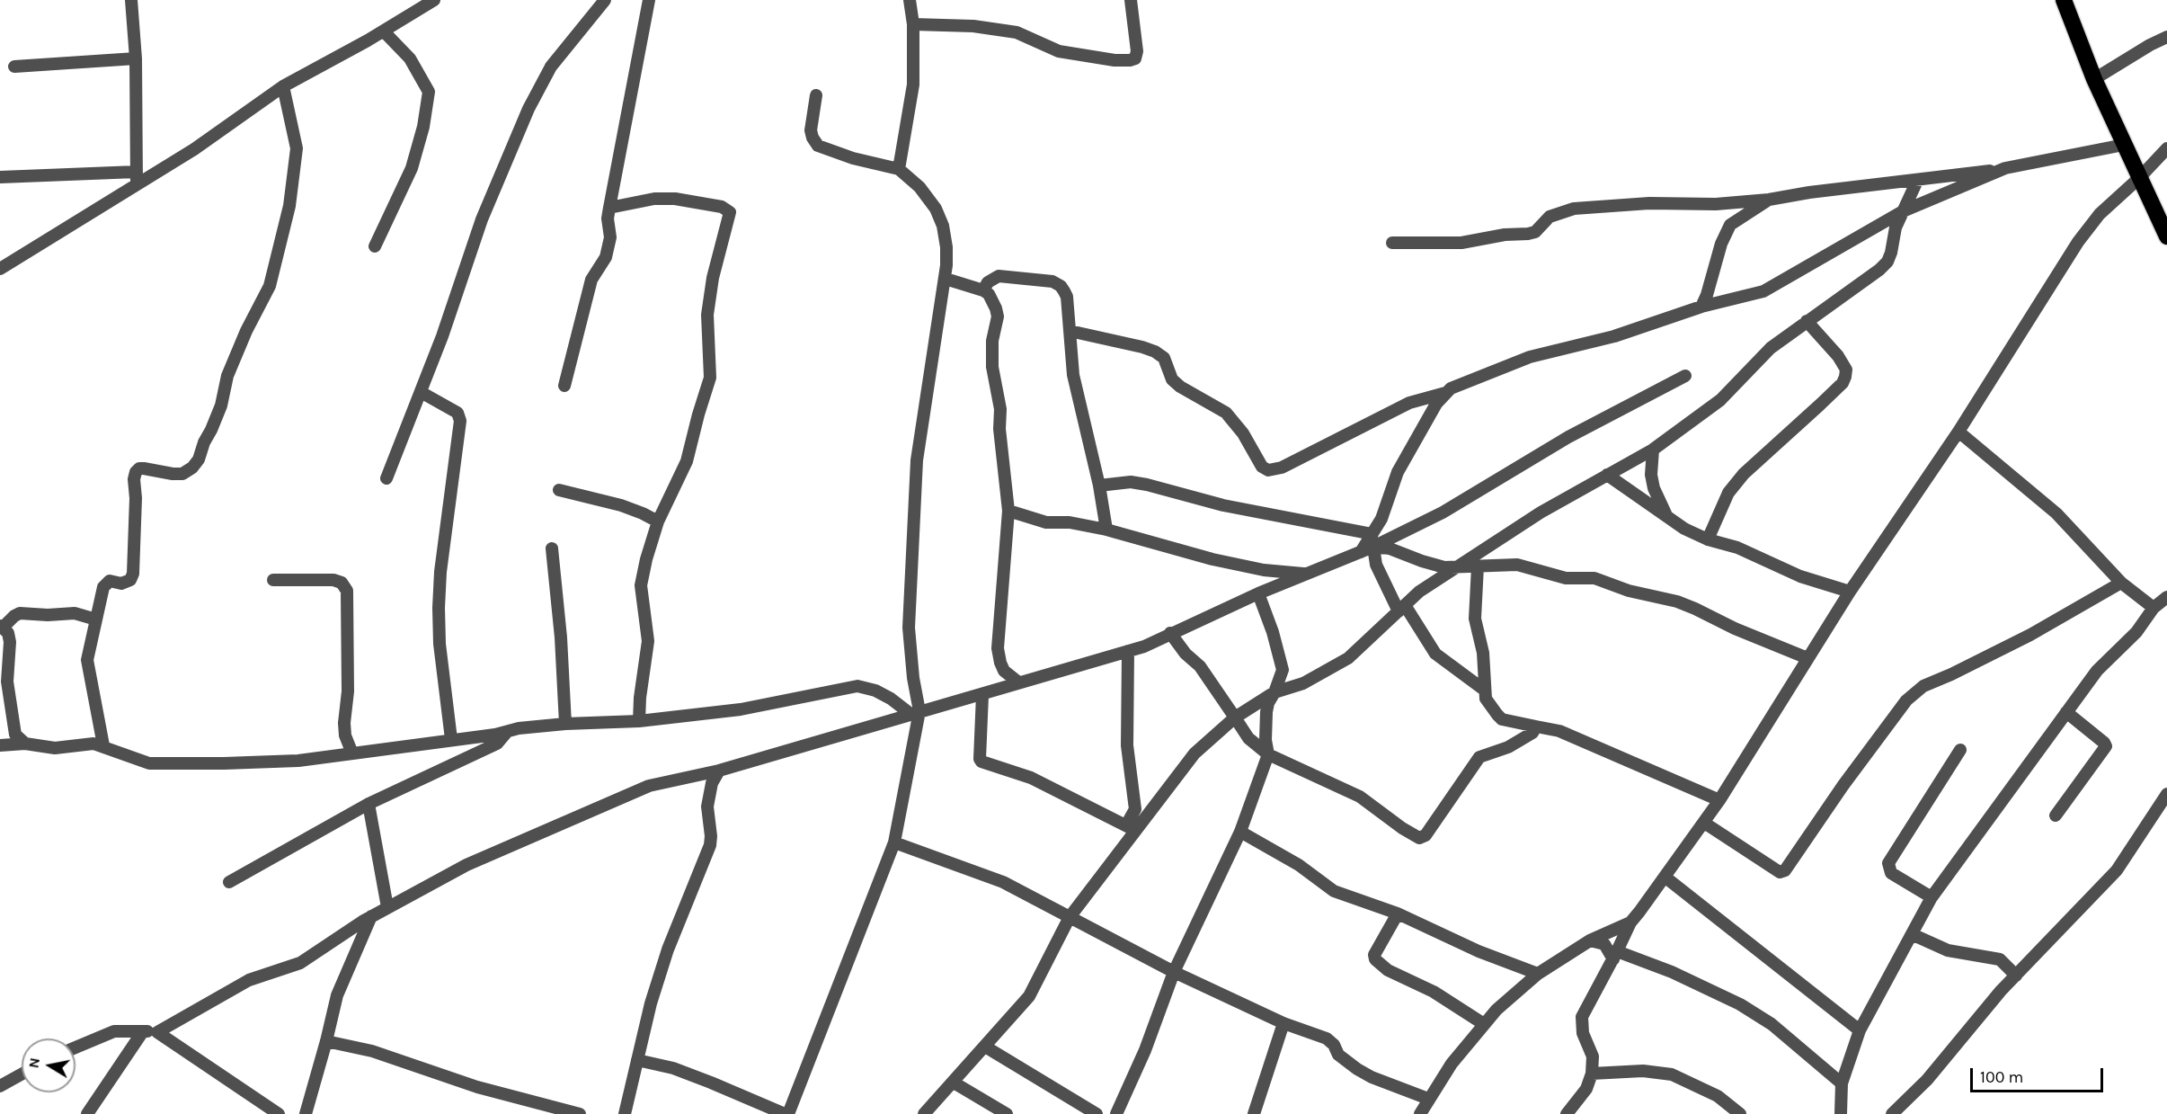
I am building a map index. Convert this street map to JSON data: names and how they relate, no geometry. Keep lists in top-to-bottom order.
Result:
{
  "scale_bar": "100 m",
  "north": "left"
}
